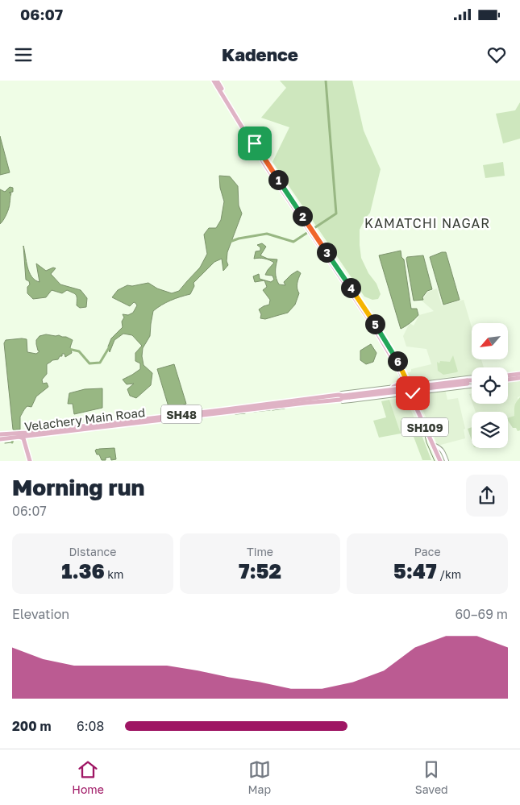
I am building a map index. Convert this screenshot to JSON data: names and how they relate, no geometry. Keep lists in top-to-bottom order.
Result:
{
  "streets": {
    "main road": ["SH48", "Velachery Main Road", "SH109"]
  },
  "crossings": [
    ["SH48", "Velachery Main Road"]
  ],
  "districts": ["KAMATCHI NAGAR"],
  "north": "bottom left",
  "page": {
    "status": "06:07",
    "header": "Kadence",
    "pins": [
      "1",
      "2",
      "3",
      "4",
      "5",
      "6"
    ],
    "heading": ["Morning run", "06:07"],
    "stats": [
      ["Distance", "1.36 km"],
      ["Time", "7:52"],
      ["Pace", "5:47 /km"]
    ],
    "chart": ["Elevation", "60–69 m"],
    "list": [
      {
        "name": "200 m",
        "note": "6:08"
      }
    ],
    "tabs": ["Home", "Map", "Saved"]
  }
}
